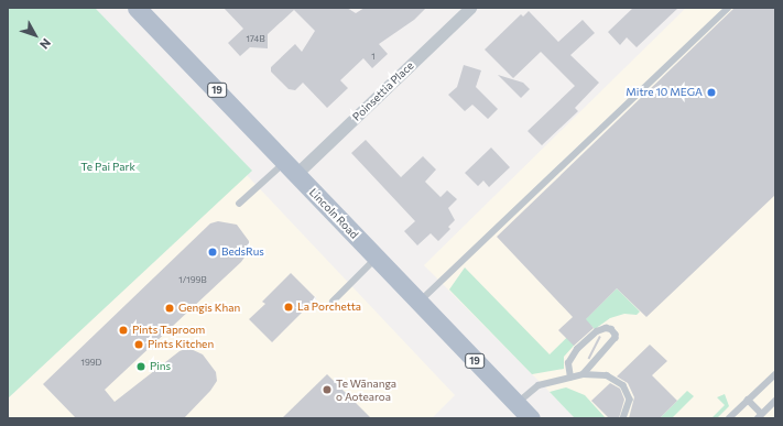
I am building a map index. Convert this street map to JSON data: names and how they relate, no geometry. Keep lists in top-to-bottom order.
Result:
{
  "streets": {
    "main road": ["19", "Lincoln Road"],
    "street": ["Poinsettia Place"]
  },
  "crossings": [
    ["Poinsettia Place", "Lincoln Road"]
  ],
  "parks": ["Te Pai Park"],
  "places": [
    "Mitre 10 MEGA",
    "BedsRus",
    "La Porchetta",
    "Gengis Khan",
    "Pints Taproom",
    "Pints Kitchen",
    "Pins",
    "Te Wānanga o Aotearoa"
  ],
  "house_numbers": [
    "174B",
    "1",
    "1/199B",
    "199D"
  ],
  "north": "bottom right"
}
